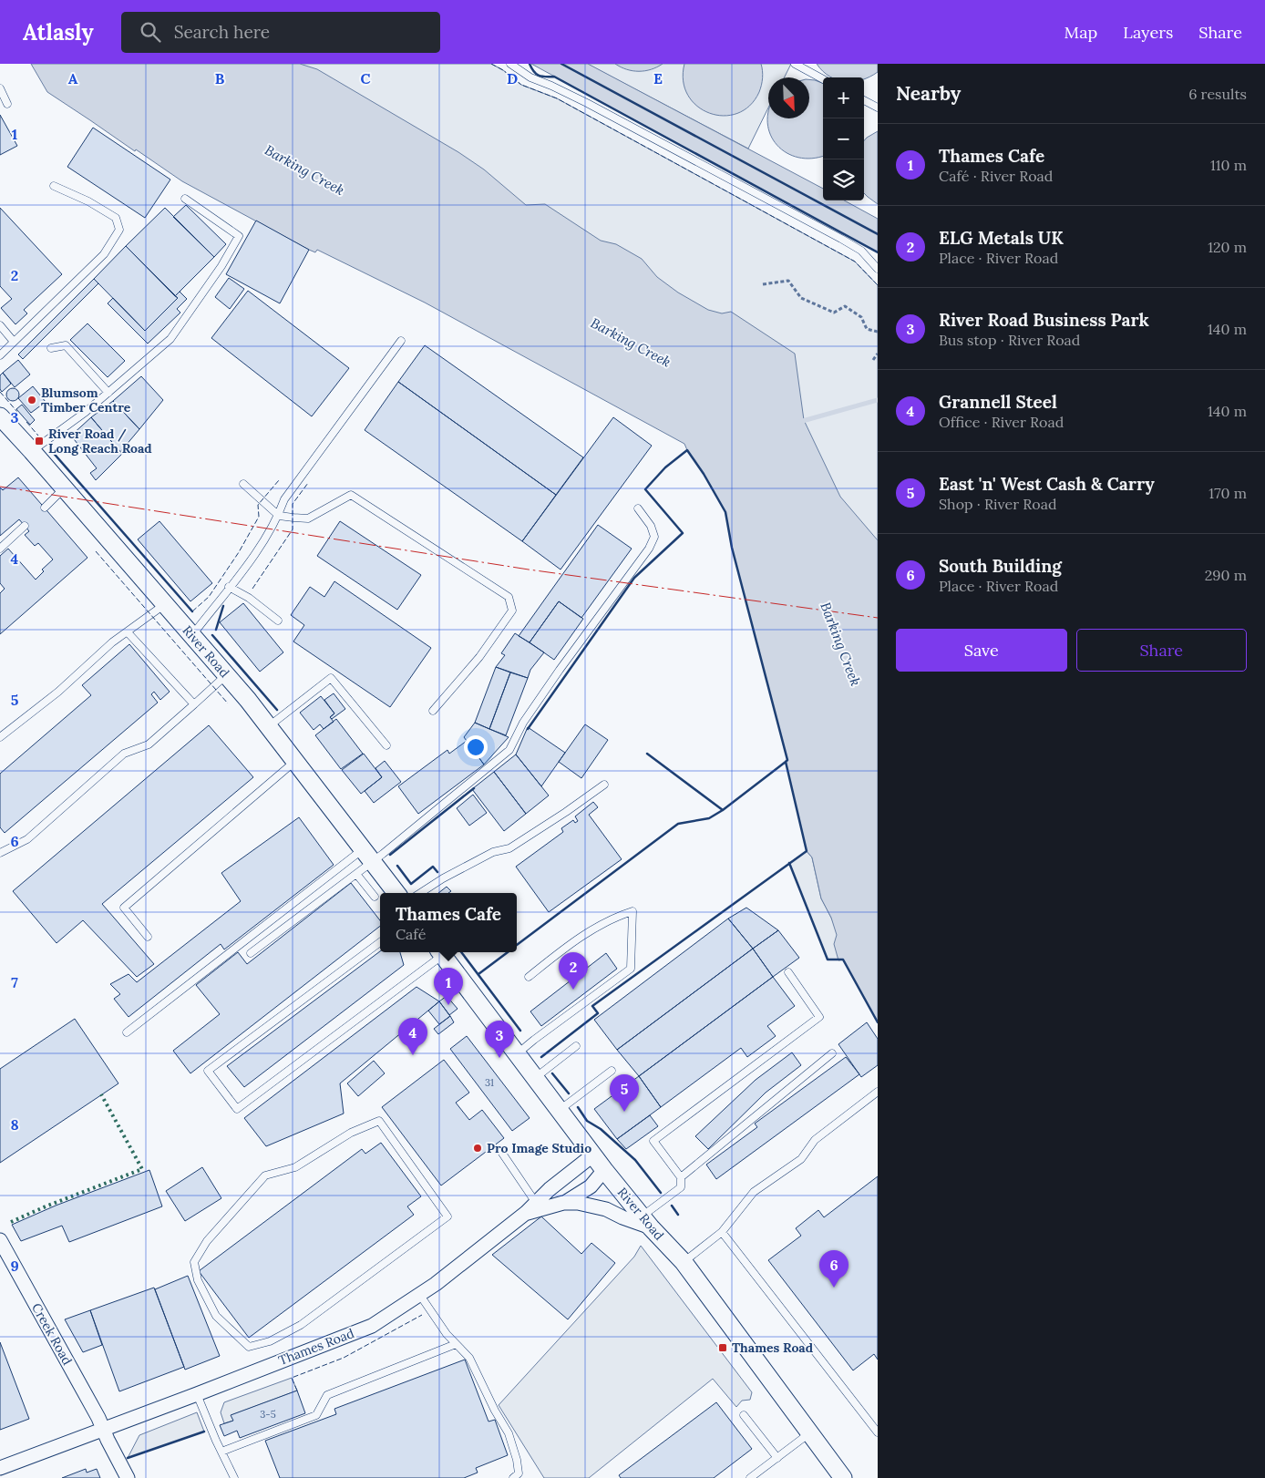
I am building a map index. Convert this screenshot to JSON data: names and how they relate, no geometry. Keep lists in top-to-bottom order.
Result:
{
  "streets": {
    "street": ["River Road", "Creek Road", "Thames Road"]
  },
  "crossings": [
    ["River Road", "Thames Road"],
    ["Creek Road", "Thames Road"]
  ],
  "water": ["Barking Creek"],
  "places": {
    "other": ["Blumsom Timber Centre", "Pro Image Studio"],
    "transit": ["River Road / Long Reach Road", "Thames Road"]
  },
  "house_numbers": ["31", "3-5"],
  "north": "bottom right",
  "page": {
    "header": "Atlasly",
    "search": "Search here",
    "nav": ["Map", "Layers", "Share"],
    "heading": ["Nearby", "6 results"],
    "map_buttons": ["+", "−"],
    "list": [
      {
        "mark": "1",
        "name": "Thames Cafe",
        "note": "Café · River Road",
        "value": "110 m"
      },
      {
        "mark": "2",
        "name": "ELG Metals UK",
        "note": "Place · River Road",
        "value": "120 m"
      },
      {
        "mark": "3",
        "name": "River Road Business Park",
        "note": "Bus stop · River Road",
        "value": "140 m"
      },
      {
        "mark": "4",
        "name": "Grannell Steel",
        "note": "Office · River Road",
        "value": "140 m"
      },
      {
        "mark": "5",
        "name": "East 'n' West Cash & Carry",
        "note": "Shop · River Road",
        "value": "170 m"
      },
      {
        "mark": "6",
        "name": "South Building",
        "note": "Place · River Road",
        "value": "290 m"
      }
    ],
    "buttons": ["Save", "Share"],
    "popup": ["Thames Cafe", "Café"],
    "pins": [
      "2",
      "1",
      "4",
      "3",
      "5",
      "6"
    ]
  },
  "grid": {
    "columns": [
      "A",
      "B",
      "C",
      "D",
      "E"
    ],
    "rows": [
      "1",
      "2",
      "3",
      "4",
      "5",
      "6",
      "7",
      "8",
      "9"
    ]
  }
}
